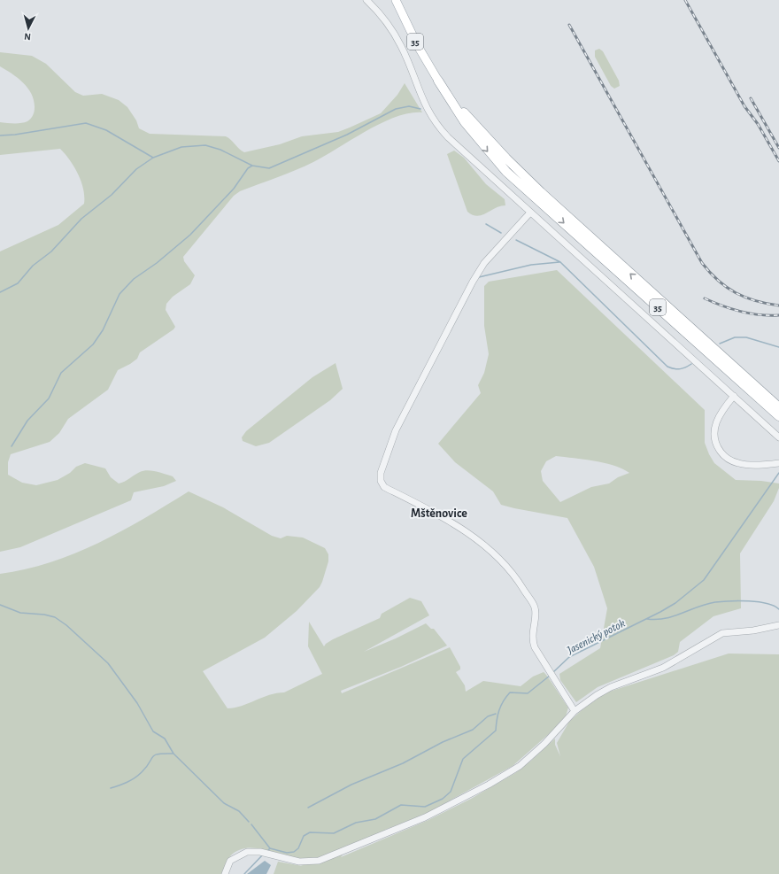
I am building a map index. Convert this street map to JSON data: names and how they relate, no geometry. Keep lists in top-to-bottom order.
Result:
{
  "streets": {
    "highway": ["35"]
  },
  "districts": ["Mštěnovice"],
  "water": ["Jasenický potok"],
  "north": "bottom"
}
